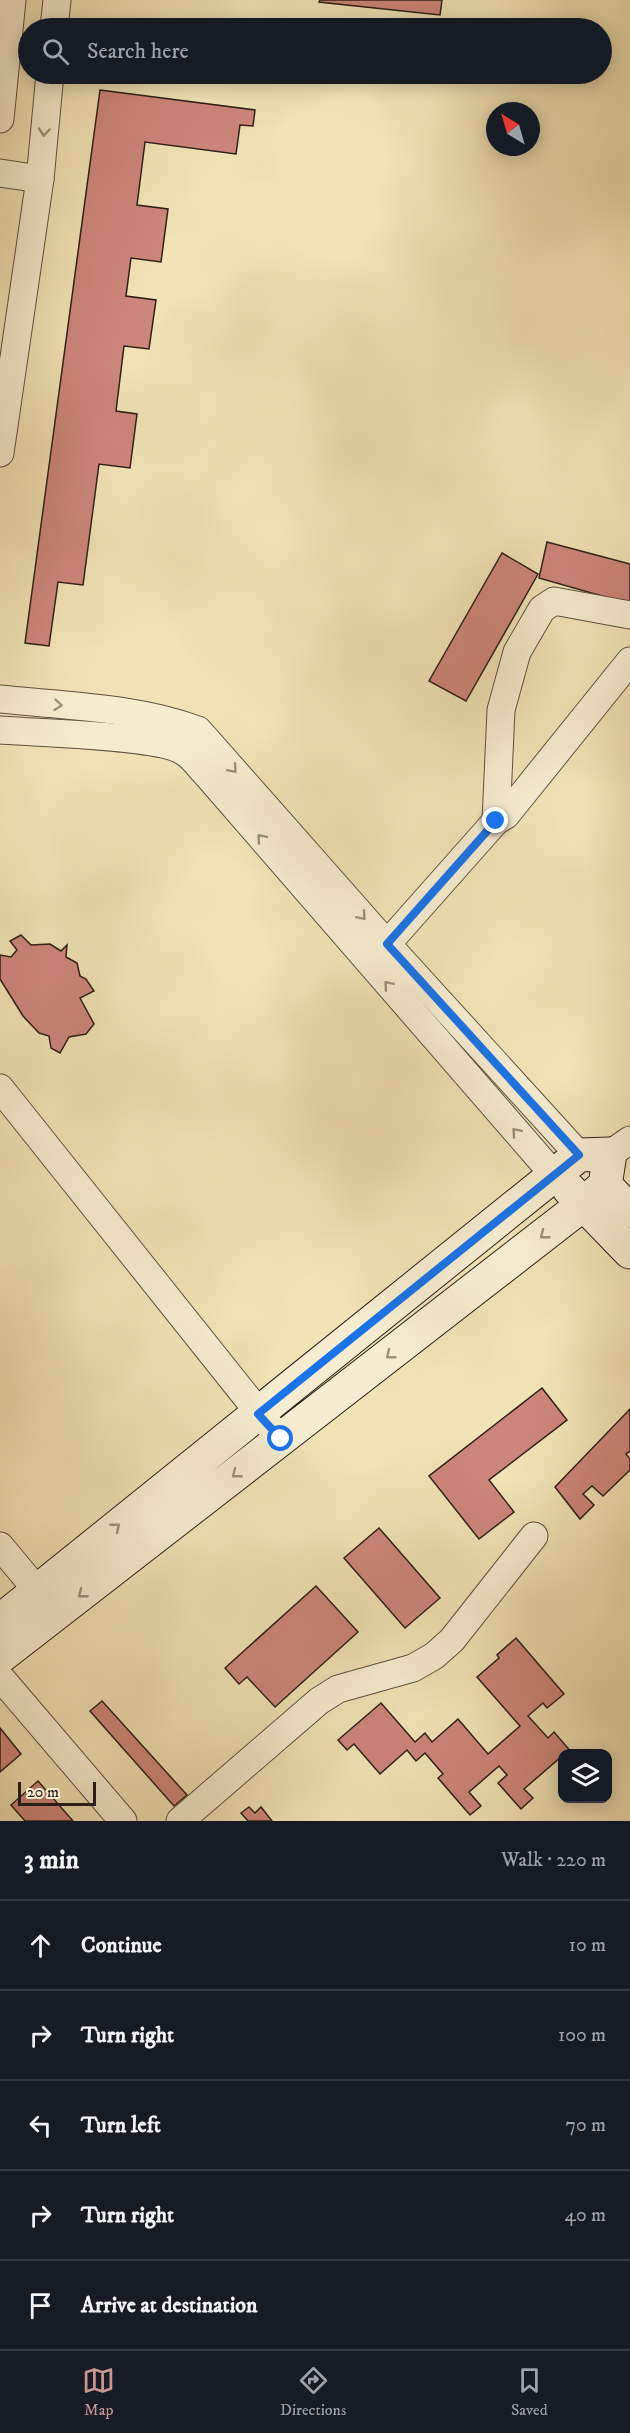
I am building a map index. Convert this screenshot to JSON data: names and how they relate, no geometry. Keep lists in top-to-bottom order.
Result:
{
  "scale_bar": "20 m",
  "north": "top left",
  "page": {
    "search": "Search here",
    "scale": "20 m",
    "heading": ["3 min", "Walk · 220 m"],
    "list": [
      ["Continue", "10 m"],
      ["Turn right", "100 m"],
      ["Turn left", "70 m"],
      ["Turn right", "40 m"],
      "Arrive at destination"
    ],
    "nav": ["Map", "Directions", "Saved"]
  }
}
